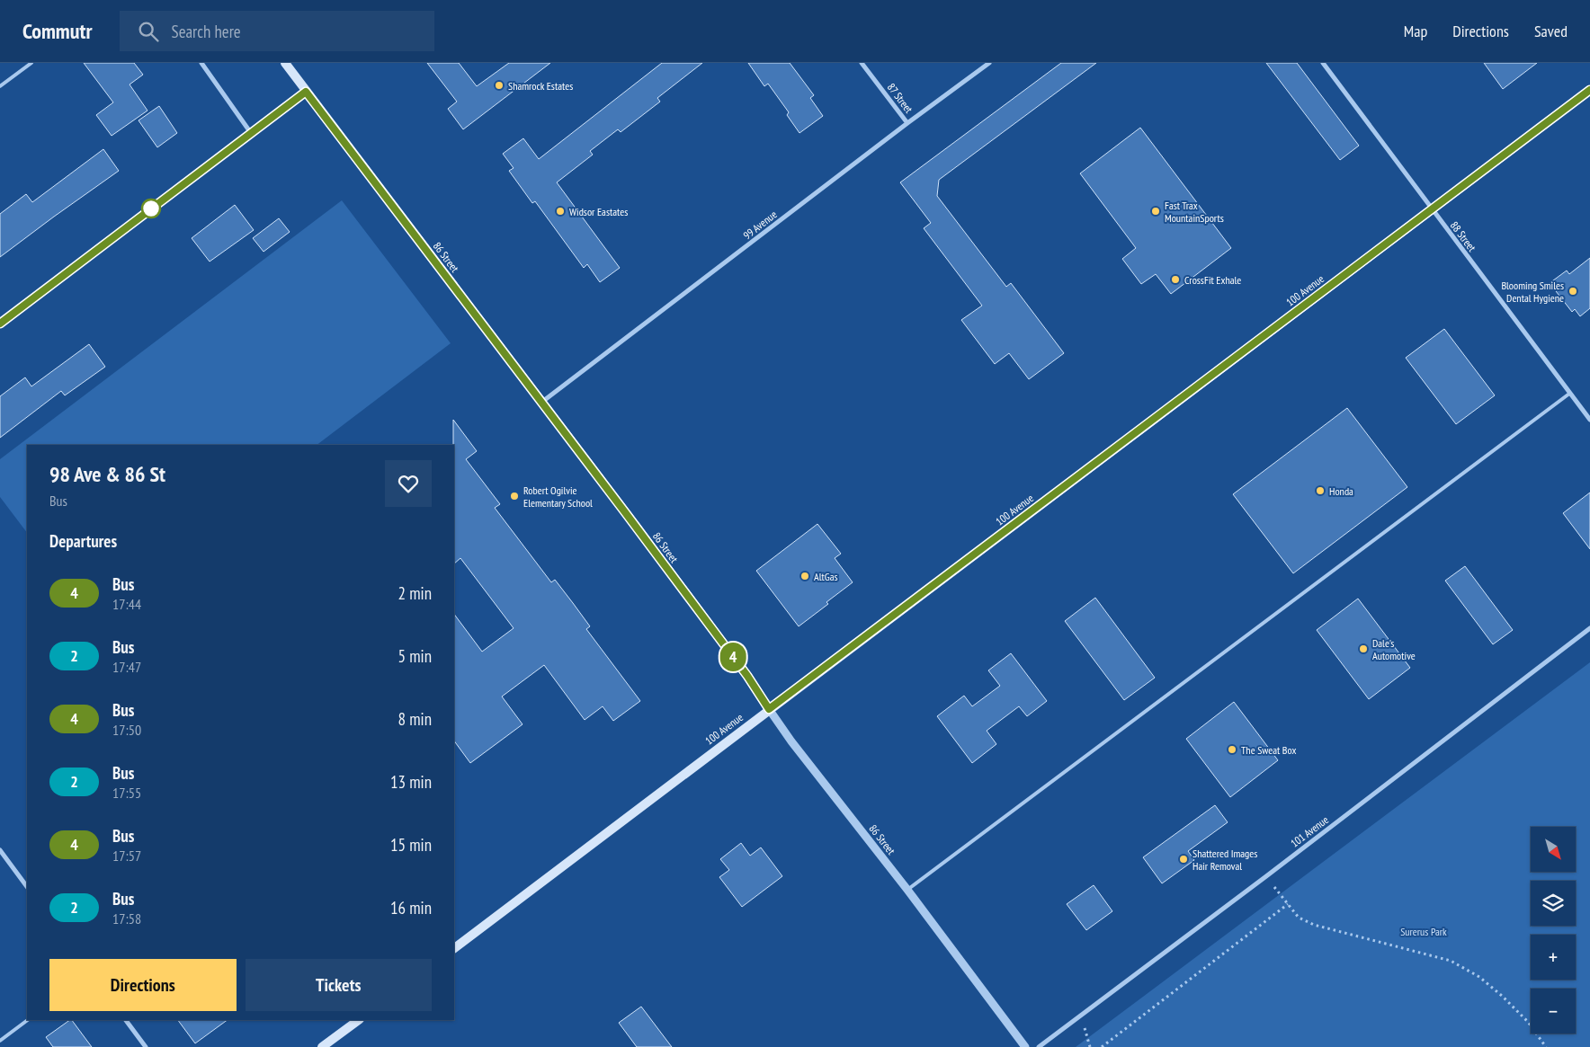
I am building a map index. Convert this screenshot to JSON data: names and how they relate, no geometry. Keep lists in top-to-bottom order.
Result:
{
  "streets": {
    "main road": ["86 Street", "100 Avenue"],
    "street": [
      "87 Street",
      "99 Avenue",
      "88 Street",
      "101 Avenue"
    ]
  },
  "crossings": [
    ["87 Street", "99 Avenue"],
    ["99 Avenue", "86 Street"],
    ["88 Street", "100 Avenue"],
    ["86 Street", "100 Avenue"]
  ],
  "parks": ["Surerus Park"],
  "places": [
    "Shamrock Estates",
    "Widsor Eastates",
    "Fast Trax MountainSports",
    "CrossFit Exhale",
    "Blooming Smiles Dental Hygiene",
    "Honda",
    "Robert Ogilvie Elementary School",
    "AltGas",
    "Dale's Automotive",
    "The Sweat Box",
    "Shattered Images Hair Removal"
  ],
  "lines": ["bus line 4"],
  "north": "bottom right",
  "page": {
    "header": "Commutr",
    "search": "Search here",
    "nav": ["Map", "Directions", "Saved"],
    "on_map": "4",
    "heading": [
      ["98 Ave & 86 St", "Bus"],
      "Departures"
    ],
    "list": [
      {
        "mark": "4",
        "name": "Bus",
        "note": "17:44",
        "value": "2 min"
      },
      {
        "mark": "2",
        "name": "Bus",
        "note": "17:47",
        "value": "5 min"
      },
      {
        "mark": "4",
        "name": "Bus",
        "note": "17:50",
        "value": "8 min"
      },
      {
        "mark": "2",
        "name": "Bus",
        "note": "17:55",
        "value": "13 min"
      },
      {
        "mark": "4",
        "name": "Bus",
        "note": "17:57",
        "value": "15 min"
      },
      {
        "mark": "2",
        "name": "Bus",
        "note": "17:58",
        "value": "16 min"
      }
    ],
    "map_buttons": ["+", "−"],
    "buttons": ["Directions", "Tickets"]
  }
}
